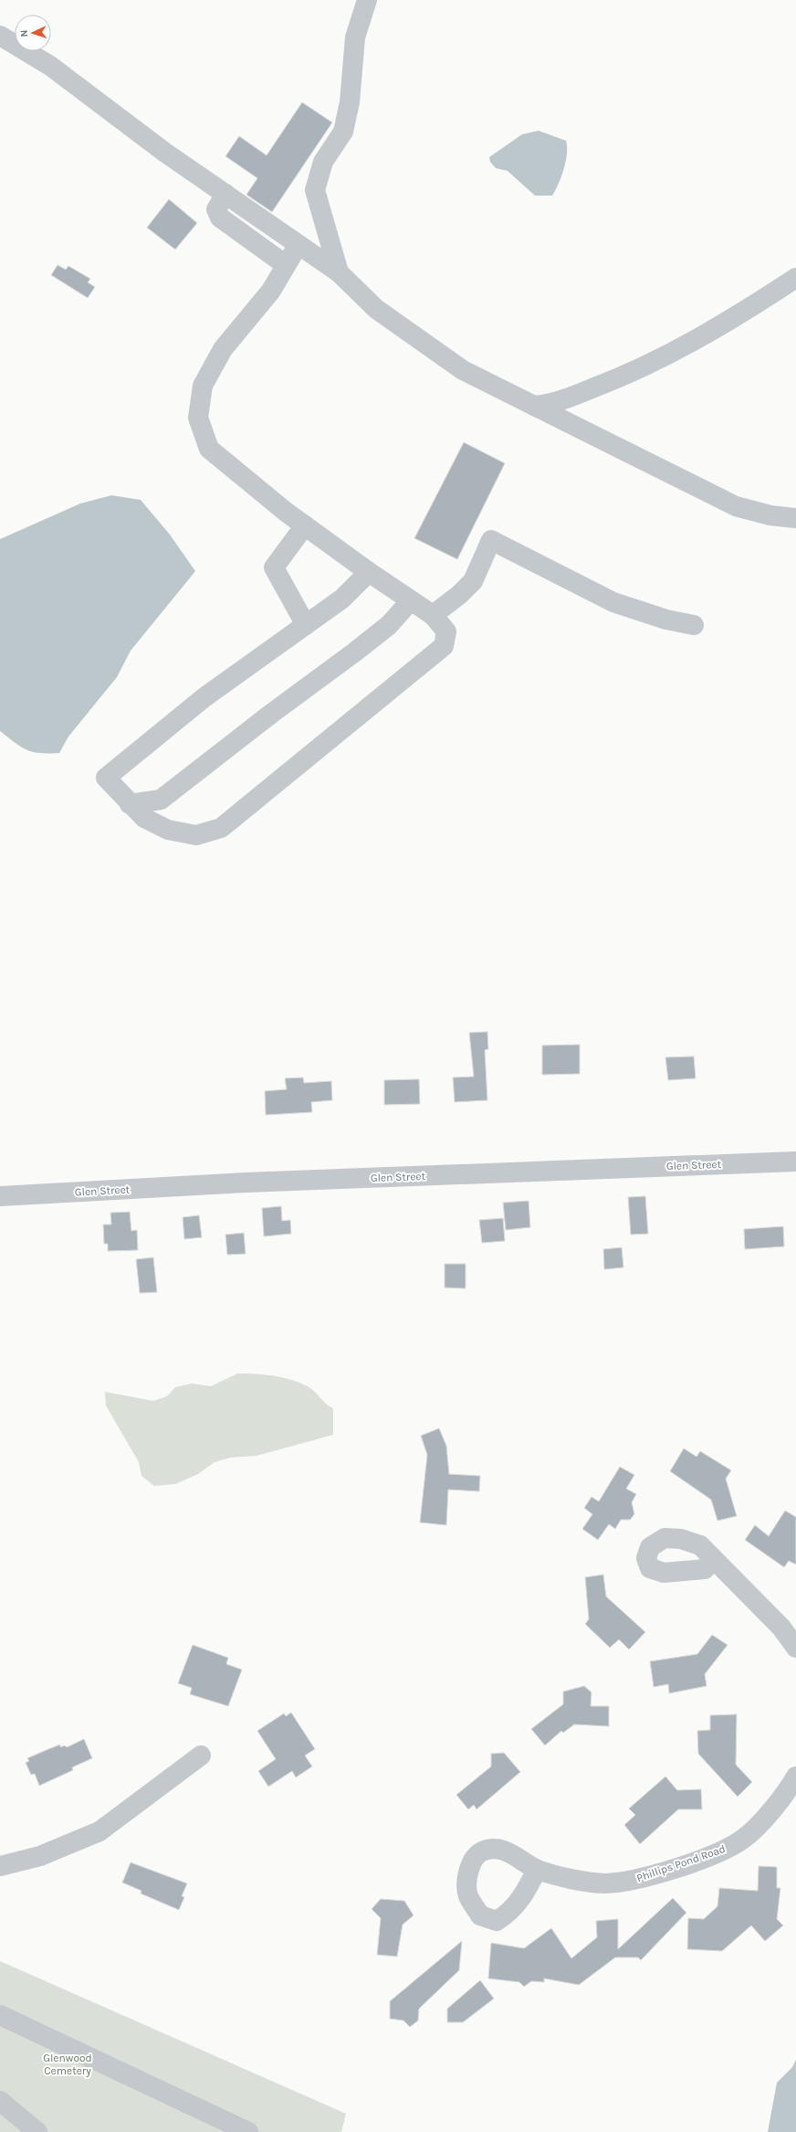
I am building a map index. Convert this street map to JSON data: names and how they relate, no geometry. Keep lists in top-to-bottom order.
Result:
{
  "streets": {
    "street": ["Glen Street", "Phillips Pond Road"]
  },
  "parks": ["Glenwood Cemetery"],
  "north": "left"
}
